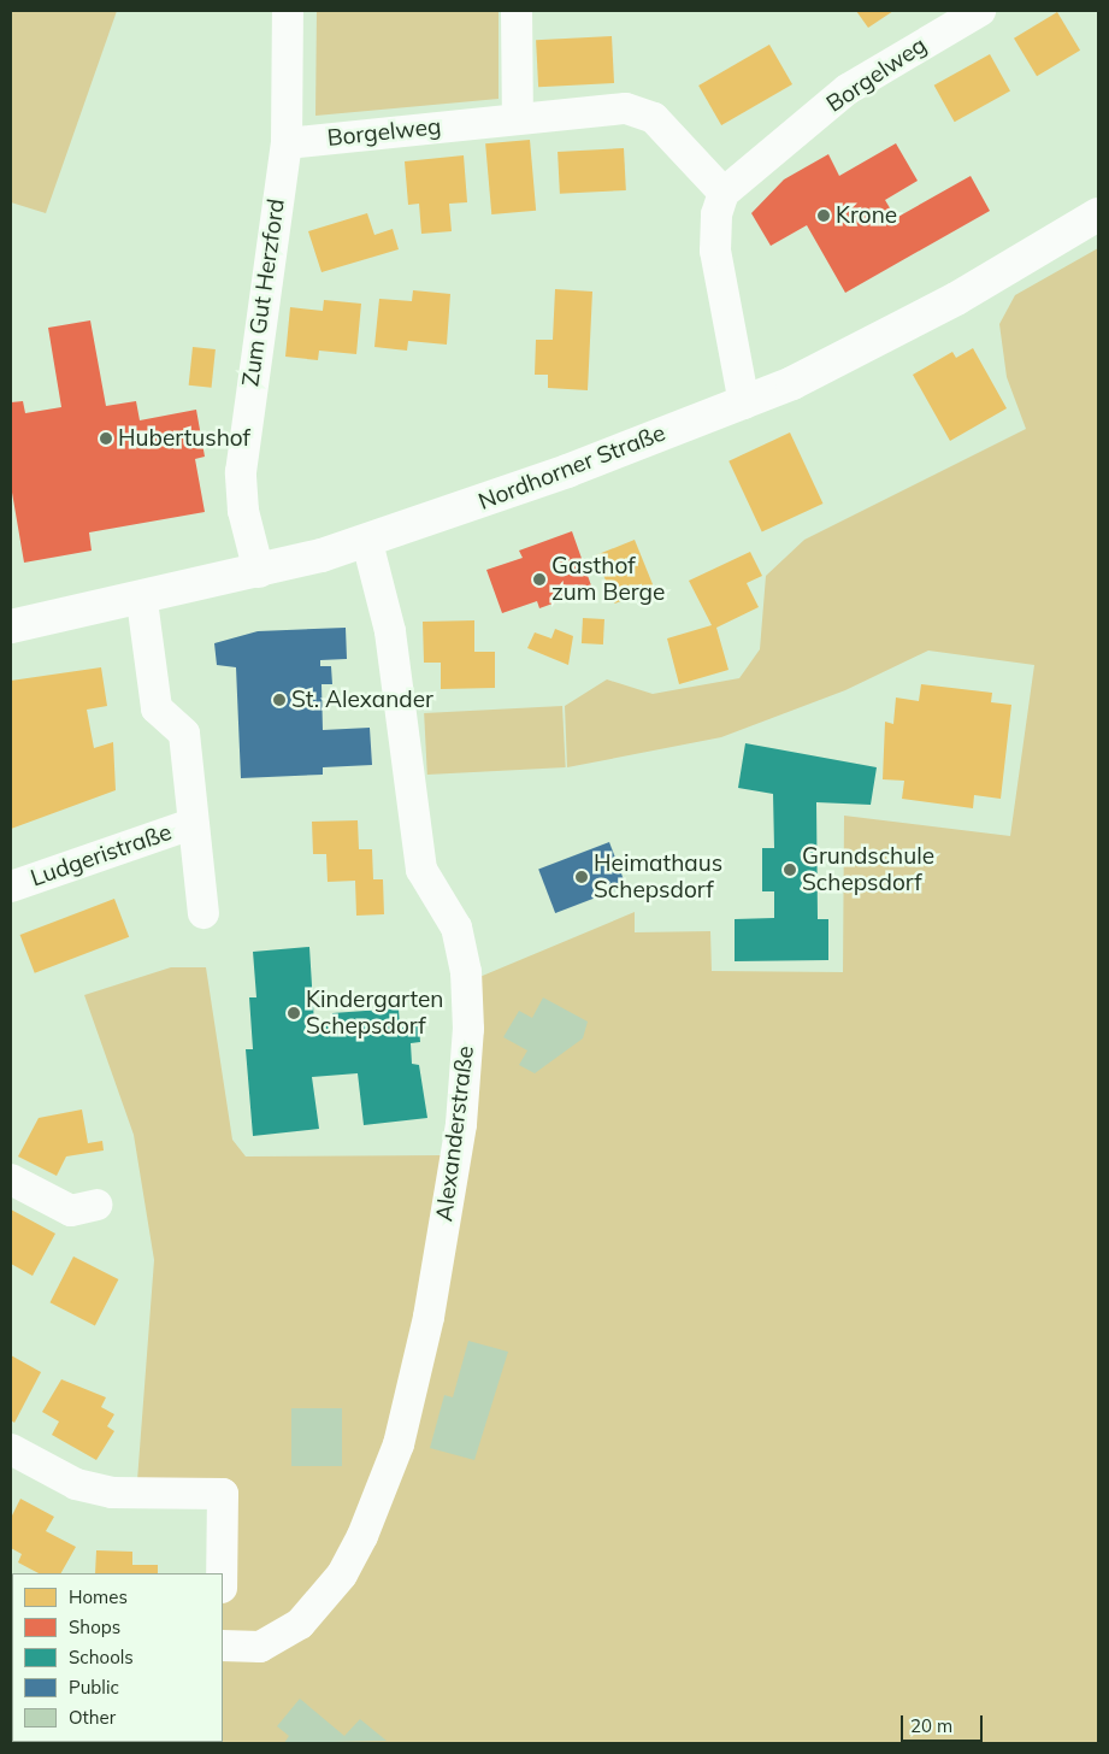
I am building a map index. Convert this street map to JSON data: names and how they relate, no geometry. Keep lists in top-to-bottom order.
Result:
{
  "streets": {
    "main road": ["Nordhorner Straße"],
    "street": [
      "Borgelweg",
      "Zum Gut Herzford",
      "Ludgeristraße",
      "Alexanderstraße"
    ]
  },
  "crossings": [
    ["Borgelweg", "Zum Gut Herzford"],
    ["Zum Gut Herzford", "Nordhorner Straße"],
    ["Nordhorner Straße", "Ludgeristraße"],
    ["Nordhorner Straße", "Alexanderstraße"]
  ],
  "places": [
    "Krone",
    "Hubertushof",
    "Gasthof zum Berge",
    "St. Alexander",
    "Grundschule Schepsdorf",
    "Heimathaus Schepsdorf",
    "Kindergarten Schepsdorf"
  ],
  "legend": [
    "Homes",
    "Shops",
    "Schools",
    "Public",
    "Other"
  ],
  "scale_bar": "20 m"
}
